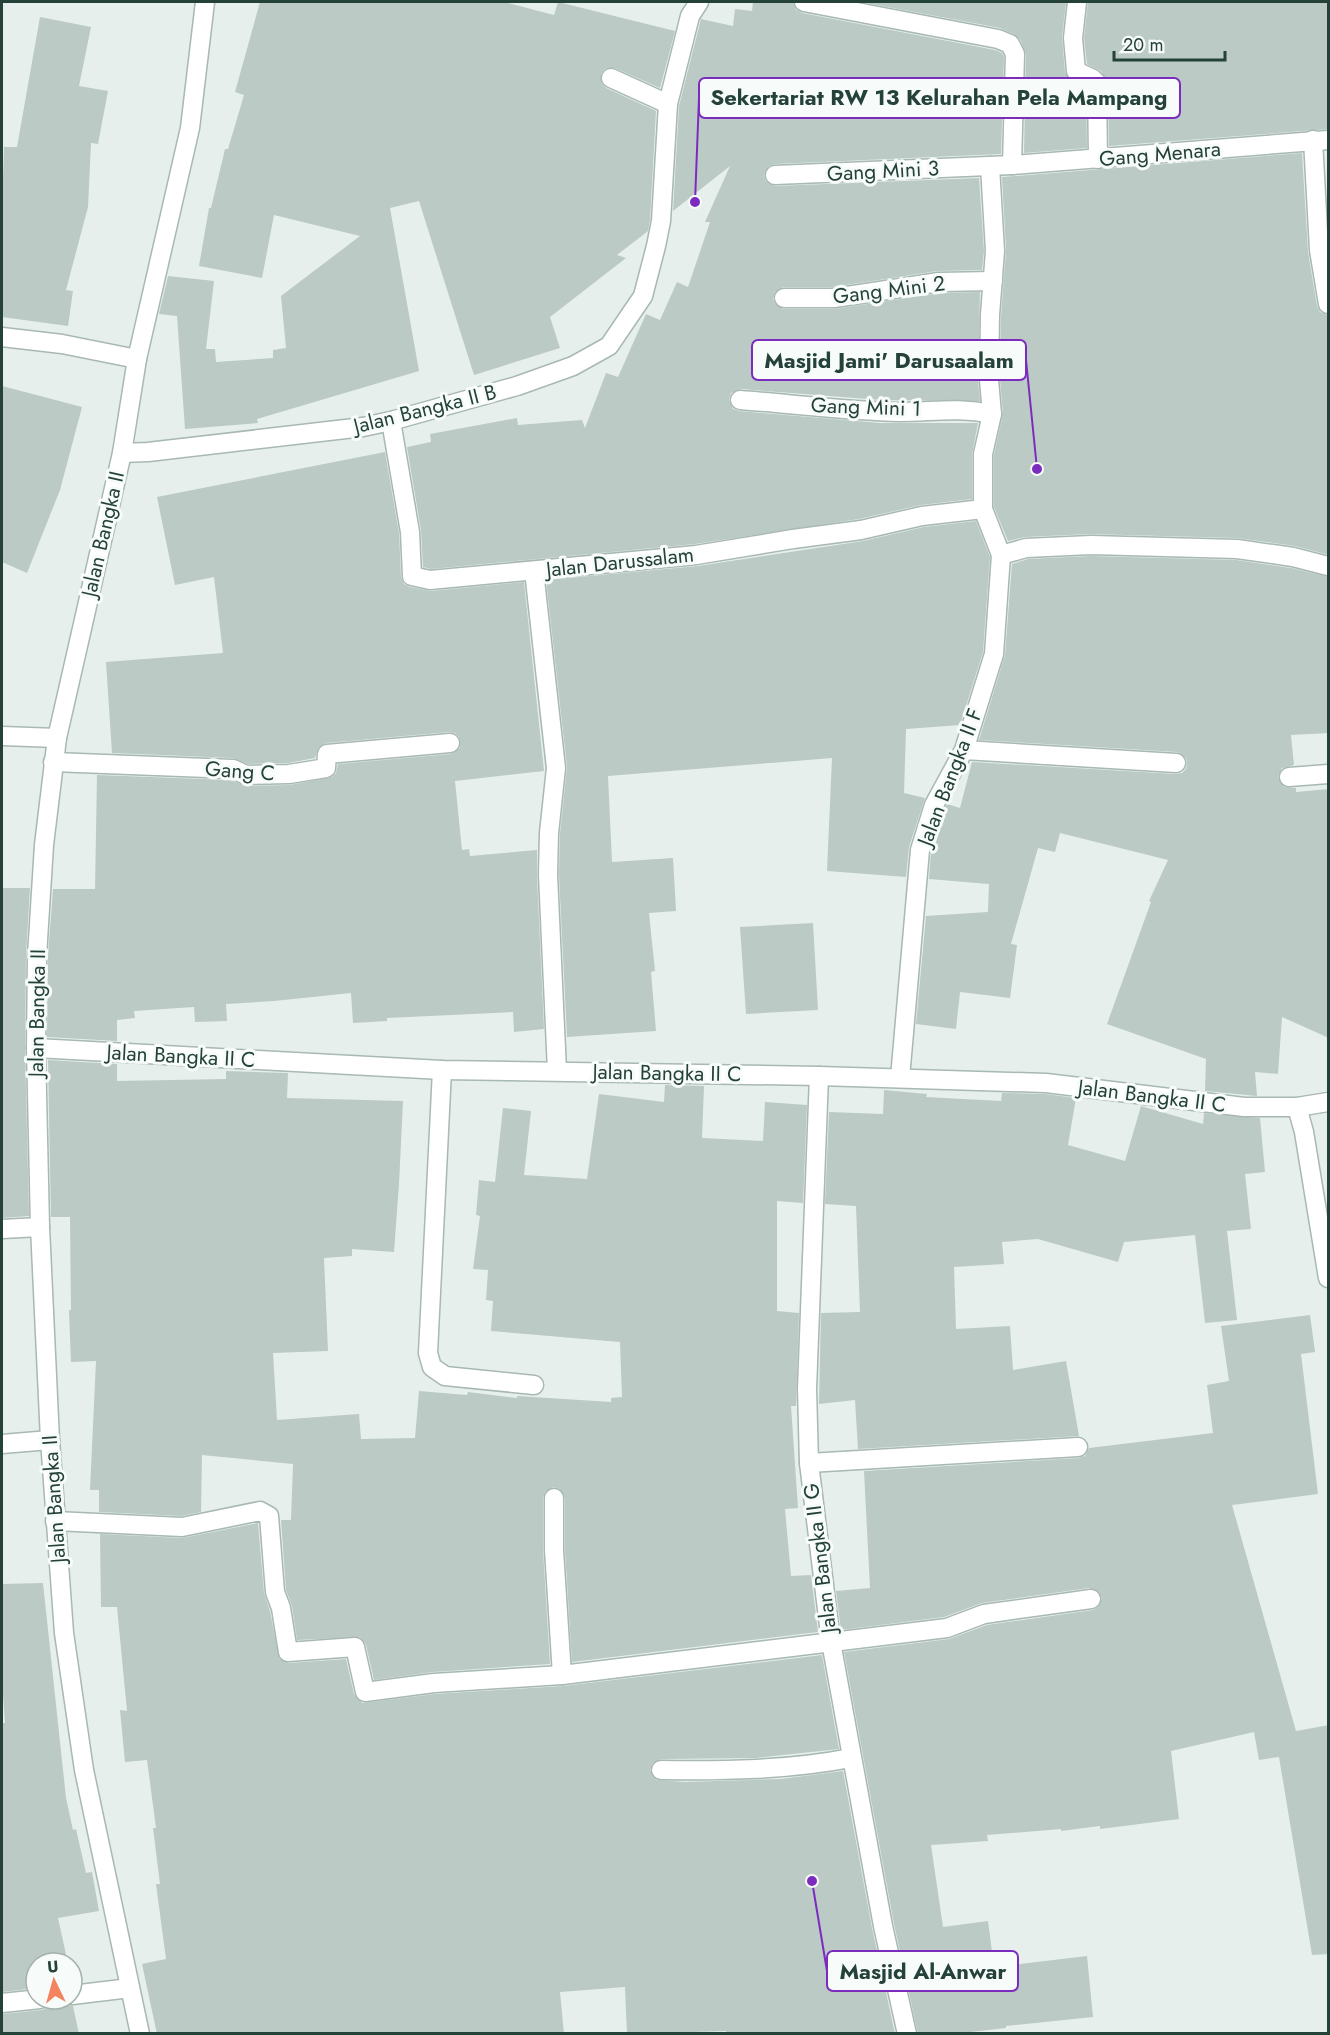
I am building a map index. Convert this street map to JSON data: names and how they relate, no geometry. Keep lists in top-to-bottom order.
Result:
{
  "streets": {
    "street": [
      "Gang Menara",
      "Gang Mini 3",
      "Gang Mini 2",
      "Gang Mini 1",
      "Jalan Bangka II B",
      "Jalan Bangka II",
      "Jalan Darussalam",
      "Gang C",
      "Jalan Bangka II F",
      "Jalan Bangka II C",
      "Jalan Bangka II G"
    ]
  },
  "crossings": [
    ["Gang Menara", "Gang Mini 3"],
    ["Jalan Bangka II B", "Jalan Bangka II"],
    ["Jalan Bangka II B", "Jalan Darussalam"],
    ["Jalan Bangka II", "Gang C"],
    ["Jalan Bangka II", "Jalan Bangka II C"],
    ["Jalan Bangka II F", "Jalan Bangka II C"],
    ["Jalan Bangka II C", "Jalan Bangka II G"]
  ],
  "places": ["Sekertariat RW 13 Kelurahan Pela Mampang", "Masjid Jami' Darusaalam", "Masjid Al-Anwar"],
  "scale_bar": "20 m",
  "north": "top"
}
